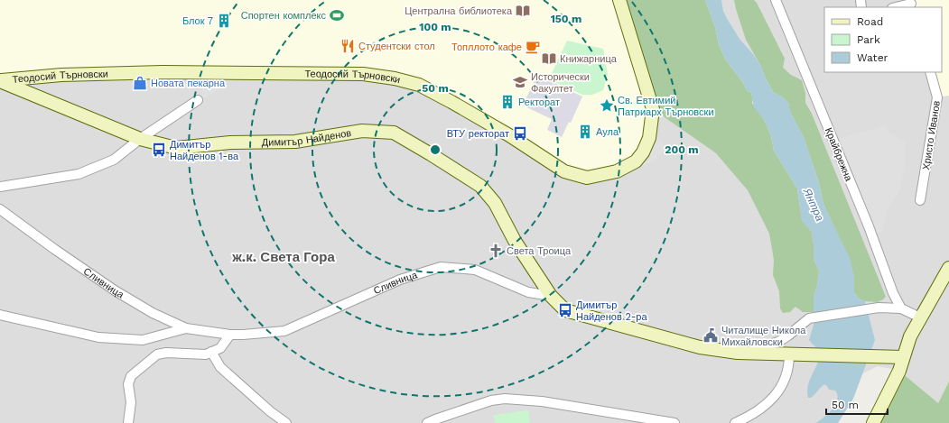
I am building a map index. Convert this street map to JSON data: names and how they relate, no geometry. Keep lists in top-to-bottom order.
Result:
{
  "streets": {
    "street": [
      "Теодосий Търновски",
      "Христо Иванов",
      "Димитър Найденов",
      "Крайбрежна",
      "Сливница"
    ]
  },
  "crossings": [
    ["Теодосий Търновски", "Димитър Найденов"],
    ["Димитър Найденов", "Сливница"]
  ],
  "districts": ["ж.к. Света Гора"],
  "water": ["Янтра"],
  "places": {
    "library": ["Централна библиотека", "Книжарница"],
    "sports": ["Спортен комплекс"],
    "building": ["Блок 7", "Ректорат", "Аула"],
    "restaurant": ["Студентски стол"],
    "cafe": ["Топллото кафе"],
    "school or university": ["Исторически Факултет"],
    "shop": ["Новата пекарна"],
    "place": ["Св. Евтимий Патриарх Търновски"],
    "bus stop": ["ВТУ ректорат", "Димитър Найденов 1-ва", "Димитър Найденов 2-ра"],
    "church": ["Света Троица"],
    "public building": ["Читалище Никола Михайловски"]
  },
  "legend": ["Road", "Park", "Water"],
  "scale_bar": "50 m",
  "rings": [
    "150 m",
    "100 m",
    "50 m",
    "200 m"
  ]
}
